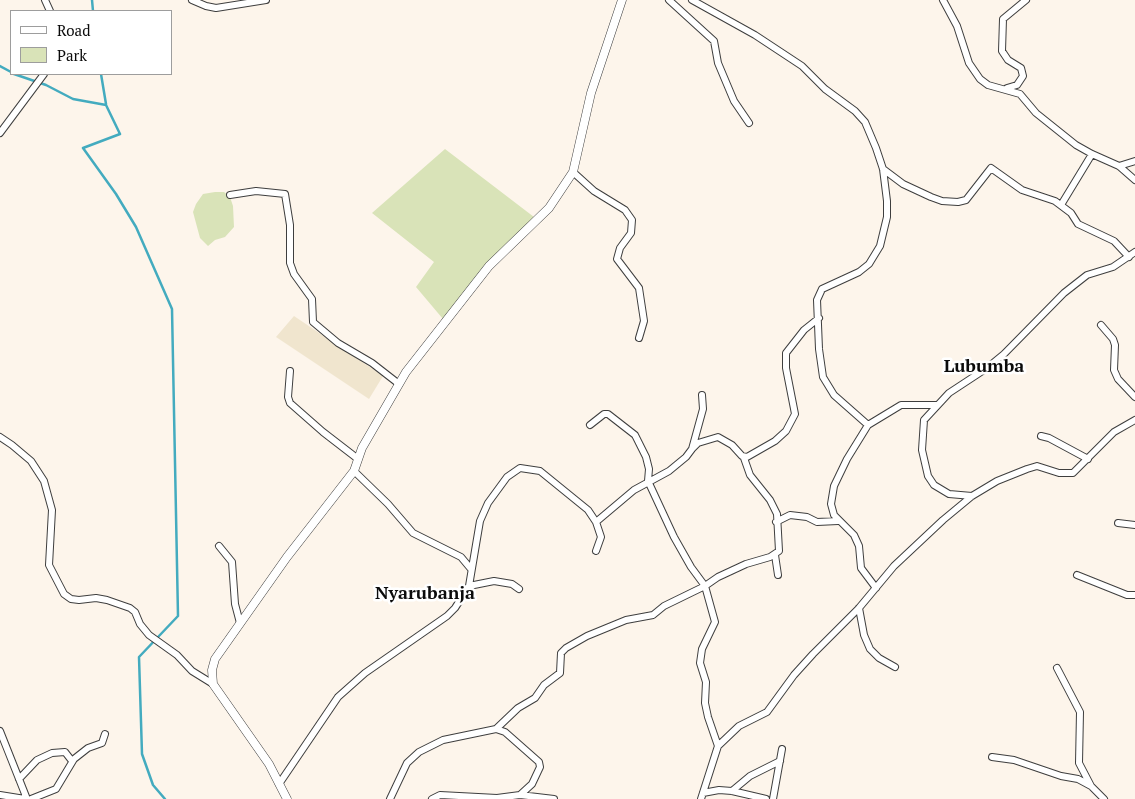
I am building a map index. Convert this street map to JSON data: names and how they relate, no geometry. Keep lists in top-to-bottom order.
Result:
{
  "districts": ["Lubumba", "Nyarubanja"],
  "legend": ["Road", "Park"]
}
